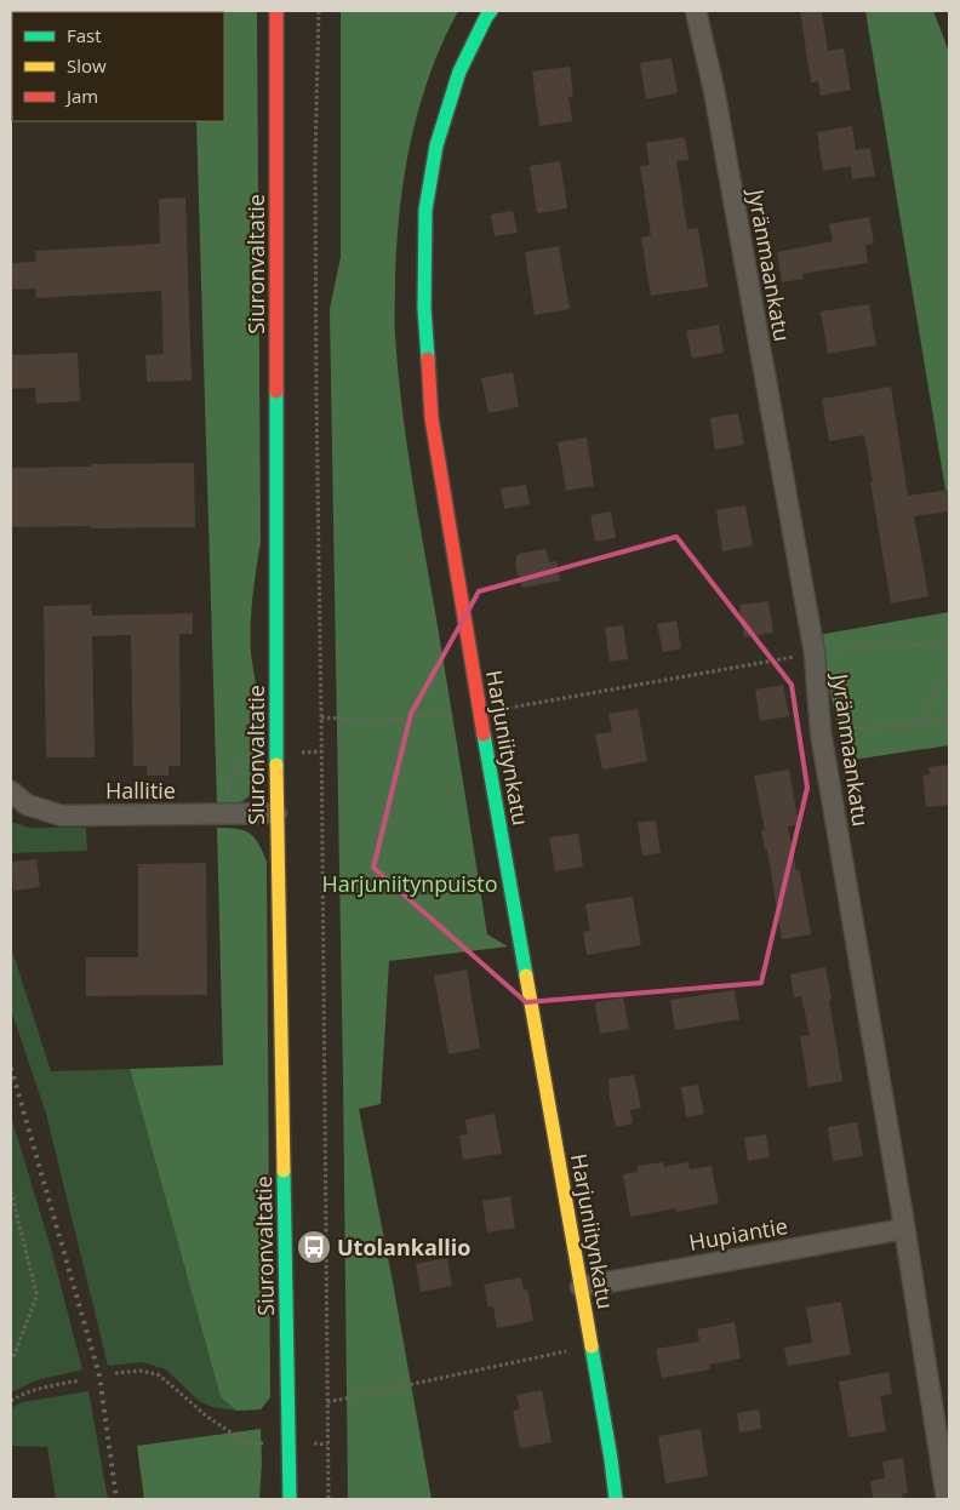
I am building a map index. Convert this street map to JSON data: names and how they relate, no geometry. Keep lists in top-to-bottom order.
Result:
{
  "streets": {
    "street": [
      "Siuronvaltatie",
      "Jyränmaankatu",
      "Harjuniitynkatu",
      "Hallitie",
      "Hupiantie"
    ]
  },
  "crossings": [
    ["Siuronvaltatie", "Hallitie"],
    ["Jyränmaankatu", "Hupiantie"],
    ["Harjuniitynkatu", "Hupiantie"]
  ],
  "parks": ["Harjuniitynpuisto"],
  "places": {
    "bus stop": ["Utolankallio"]
  },
  "legend": ["Fast", "Slow", "Jam"]
}
